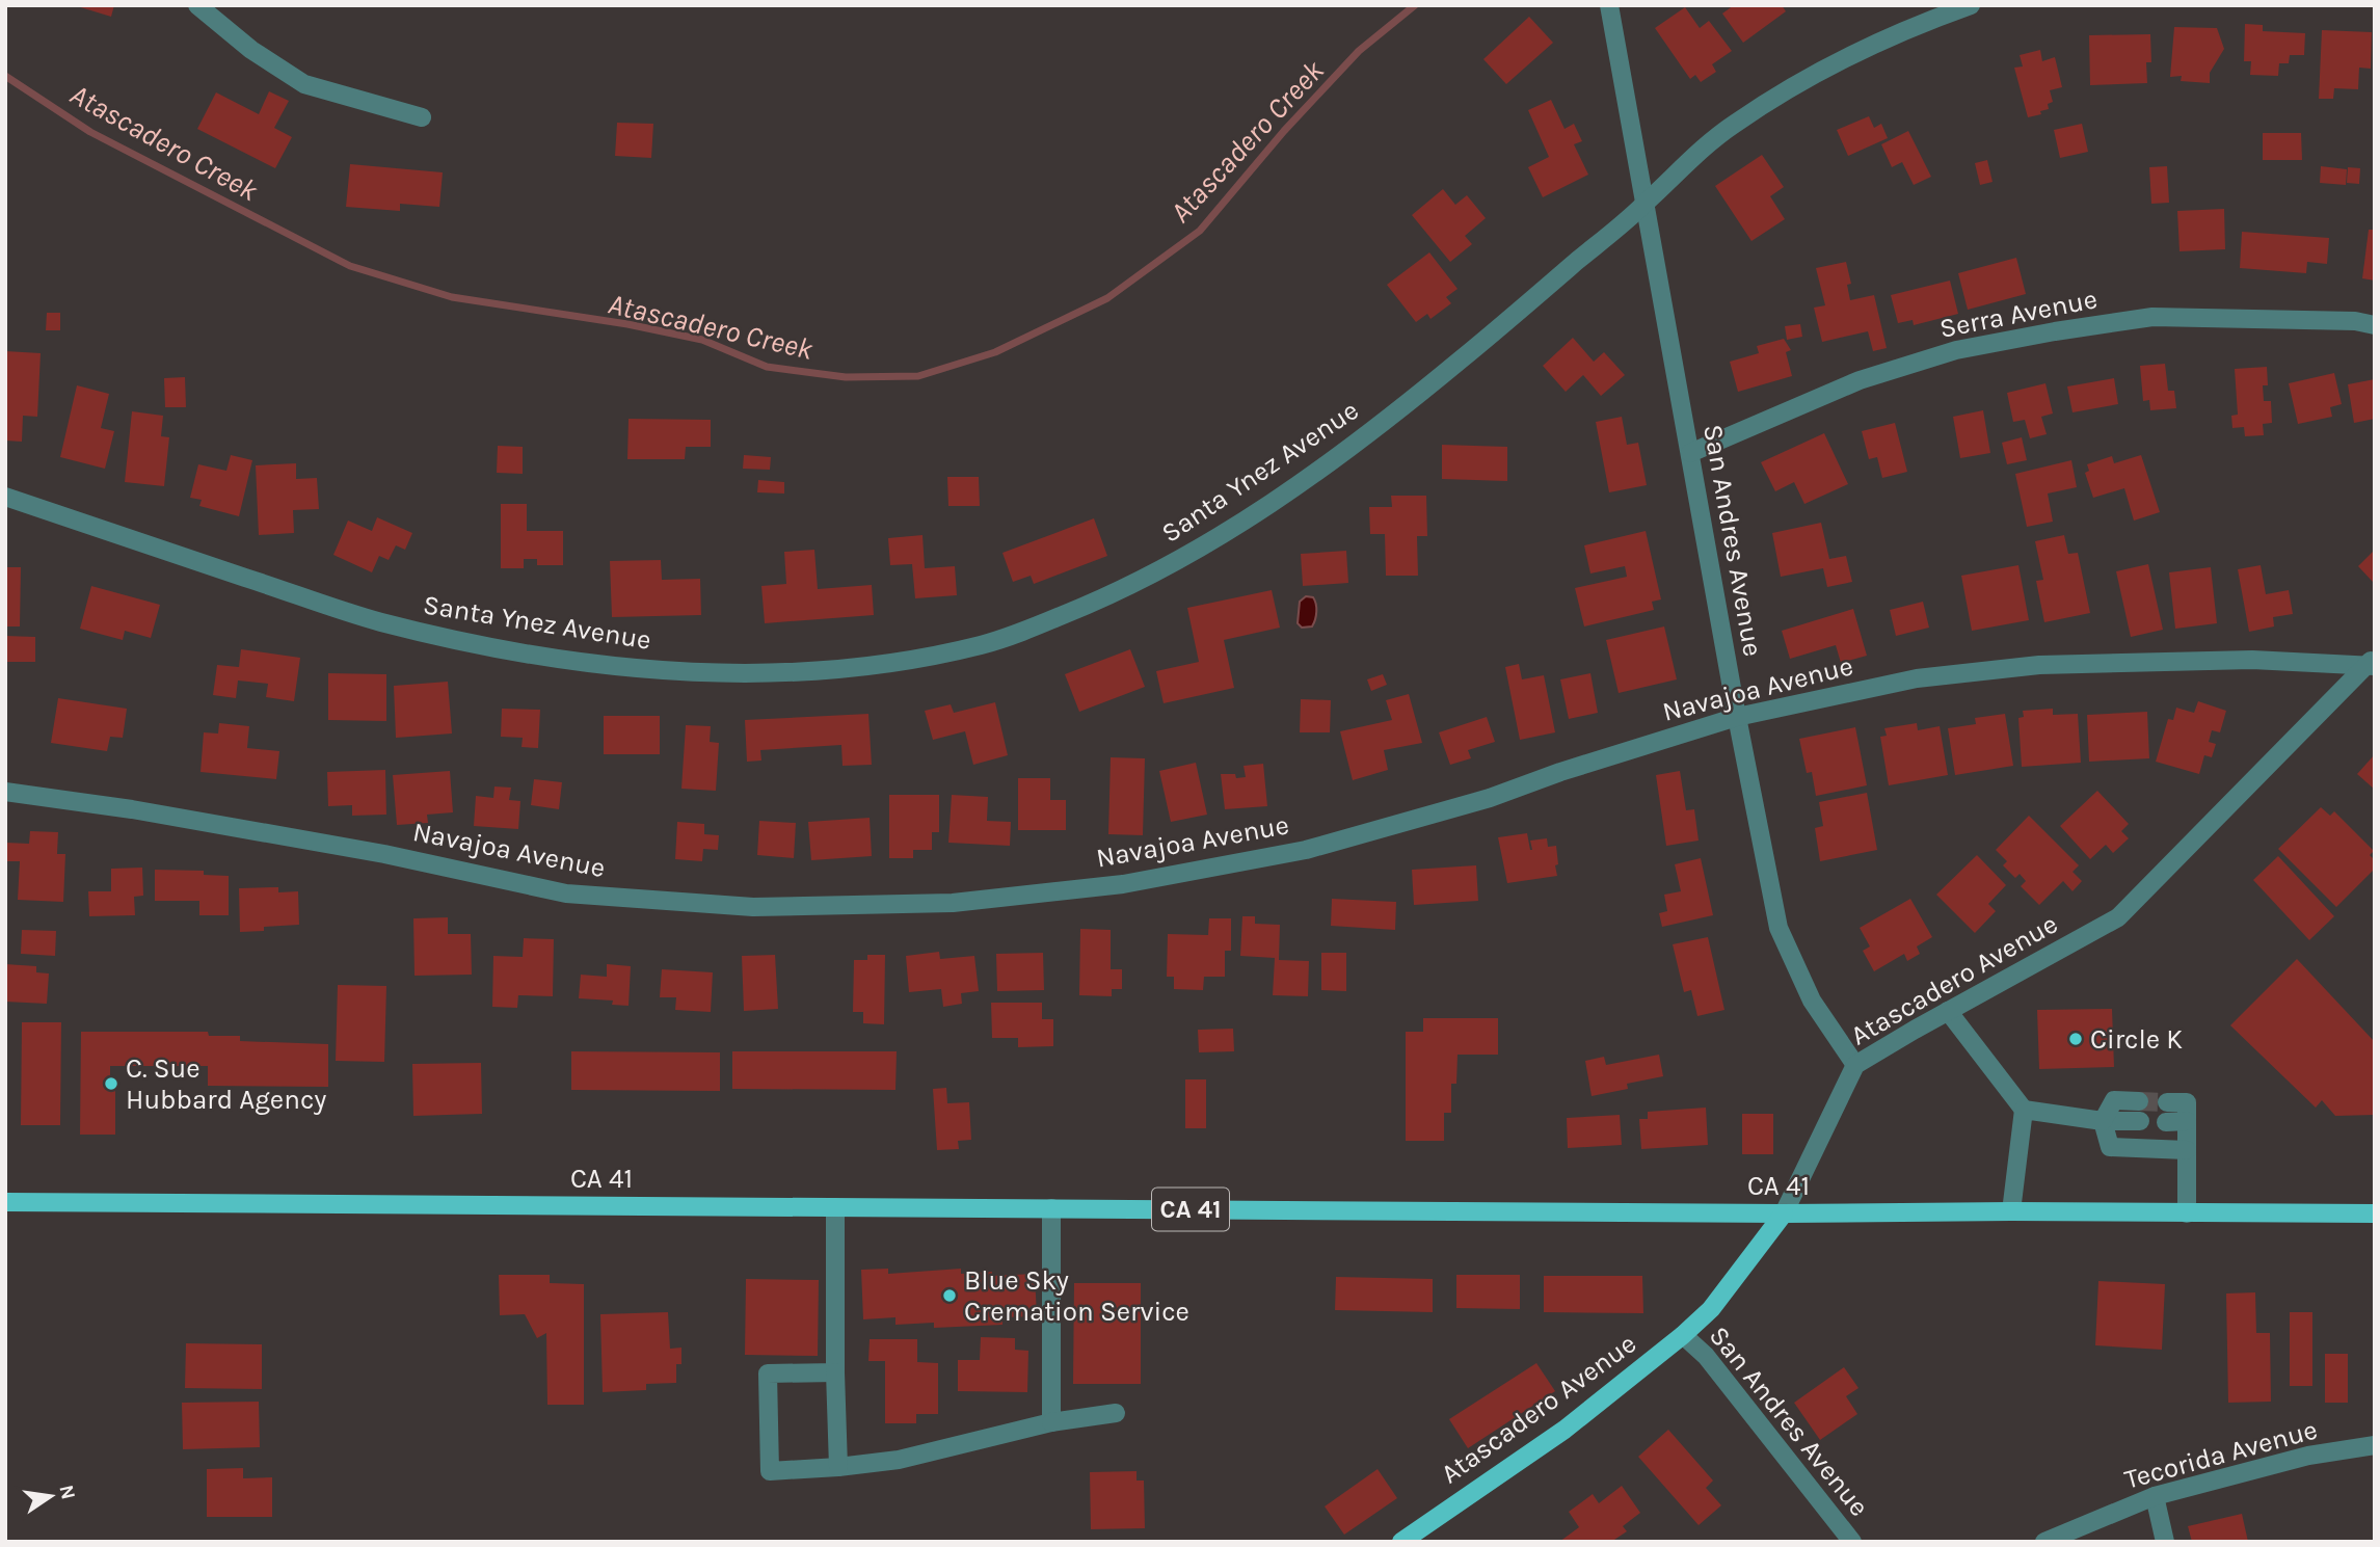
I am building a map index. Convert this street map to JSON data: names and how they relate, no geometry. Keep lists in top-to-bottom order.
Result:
{
  "streets": {
    "main road": ["Atascadero Avenue", "CA 41"],
    "street": [
      "Serra Avenue",
      "Santa Ynez Avenue",
      "San Andres Avenue",
      "Navajoa Avenue",
      "Tecorida Avenue"
    ]
  },
  "crossings": [
    ["Serra Avenue", "San Andres Avenue"],
    ["Santa Ynez Avenue", "San Andres Avenue"],
    ["San Andres Avenue", "Navajoa Avenue"],
    ["San Andres Avenue", "Atascadero Avenue"],
    ["Navajoa Avenue", "Atascadero Avenue"],
    ["Atascadero Avenue", "CA 41"]
  ],
  "water": ["Atascadero Creek"],
  "places": ["Circle K", "C. Sue Hubbard Agency", "Blue Sky Cremation Service"],
  "north": "right"
}
